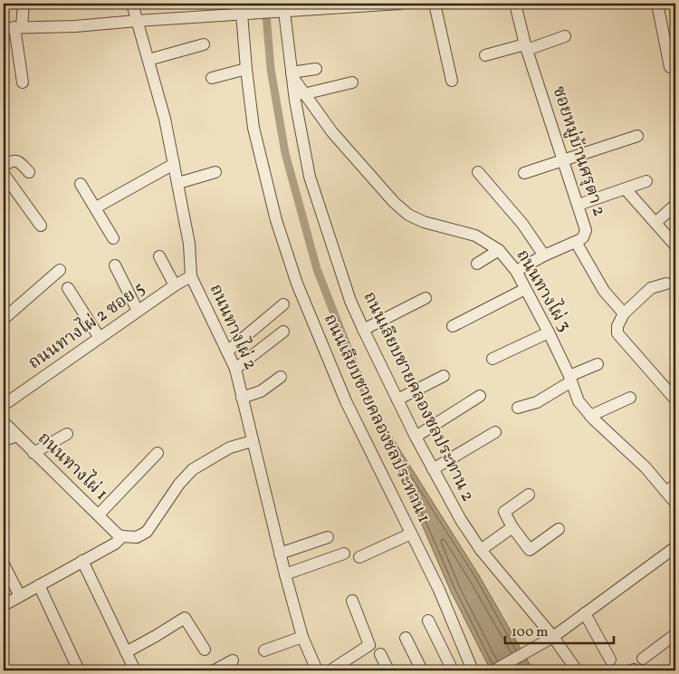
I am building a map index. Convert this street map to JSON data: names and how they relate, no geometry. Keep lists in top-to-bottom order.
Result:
{
  "streets": {
    "street": [
      "ซอยหมู่บ้านศรุตา 2",
      "ถนนทางไผ่ 3",
      "ถนนทางไผ่ 2 ซอย 5",
      "ถนนทางไผ่ 2",
      "ถนนเลียบชายคลองชลประทาน 2",
      "ถนนเลียบชายคลองชลประทาน 1",
      "ถนนทางไผ่ 1"
    ]
  },
  "crossings": [
    ["ถนนทางไผ่ 3", "ถนนเลียบชายคลองชลประทาน 2"],
    ["ถนนทางไผ่ 2 ซอย 5", "ถนนทางไผ่ 2"]
  ],
  "scale_bar": "100 m"
}
